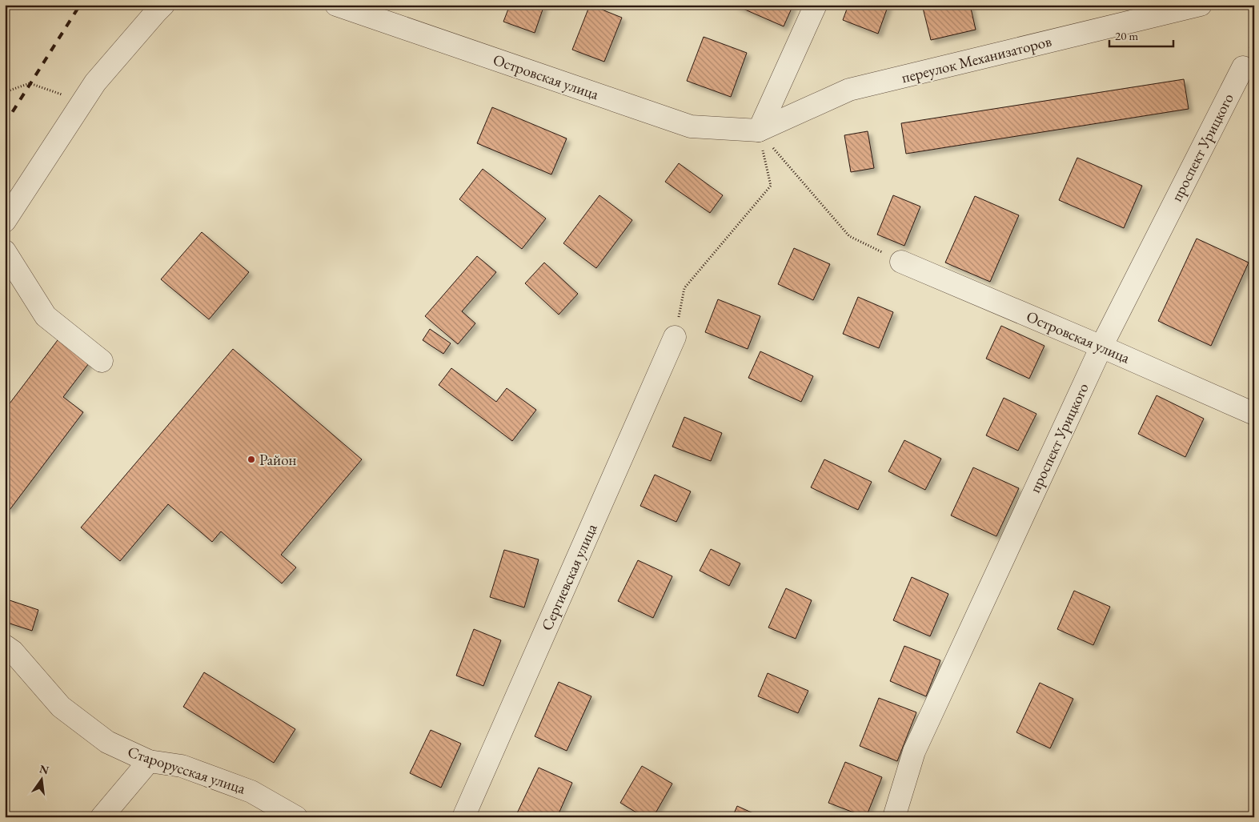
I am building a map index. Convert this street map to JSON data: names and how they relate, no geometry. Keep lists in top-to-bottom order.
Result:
{
  "streets": {
    "street": [
      "переулок Механизаторов",
      "Островская улица",
      "проспект Урицкого",
      "Сергиевская улица",
      "Старорусская улица"
    ]
  },
  "crossings": [
    ["переулок Механизаторов", "Островская улица"],
    ["Островская улица", "проспект Урицкого"]
  ],
  "places": ["Район"],
  "scale_bar": "20 m",
  "north": "top"
}
